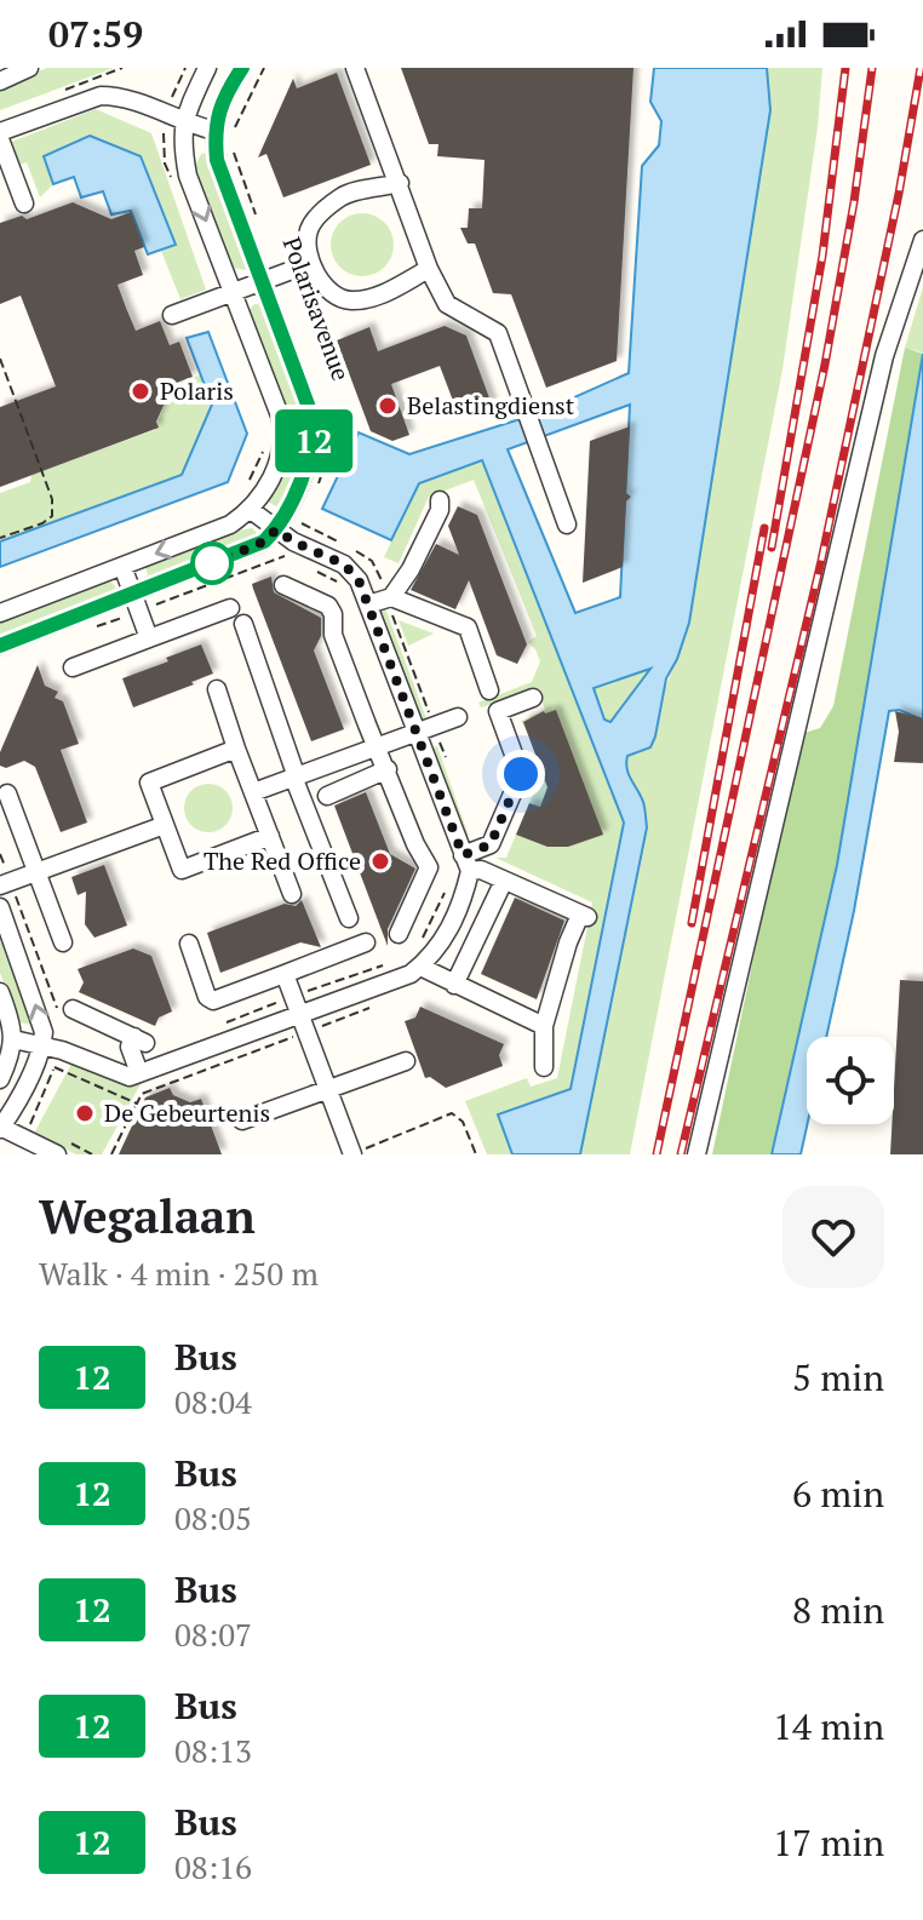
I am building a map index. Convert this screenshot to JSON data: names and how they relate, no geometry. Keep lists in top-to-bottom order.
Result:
{
  "streets": {
    "street": ["Polarisavenue"]
  },
  "places": [
    "Polaris",
    "Belastingdienst",
    "The Red Office",
    "De Gebeurtenis"
  ],
  "lines": ["bus line 12"],
  "page": {
    "status": "07:59",
    "on_map": "12",
    "heading": ["Wegalaan", "Walk · 4 min · 250 m"],
    "list": [
      {
        "mark": "12",
        "name": "Bus",
        "note": "08:04",
        "value": "5 min"
      },
      {
        "mark": "12",
        "name": "Bus",
        "note": "08:05",
        "value": "6 min"
      },
      {
        "mark": "12",
        "name": "Bus",
        "note": "08:07",
        "value": "8 min"
      },
      {
        "mark": "12",
        "name": "Bus",
        "note": "08:13",
        "value": "14 min"
      },
      {
        "mark": "12",
        "name": "Bus",
        "note": "08:16",
        "value": "17 min"
      }
    ]
  }
}
